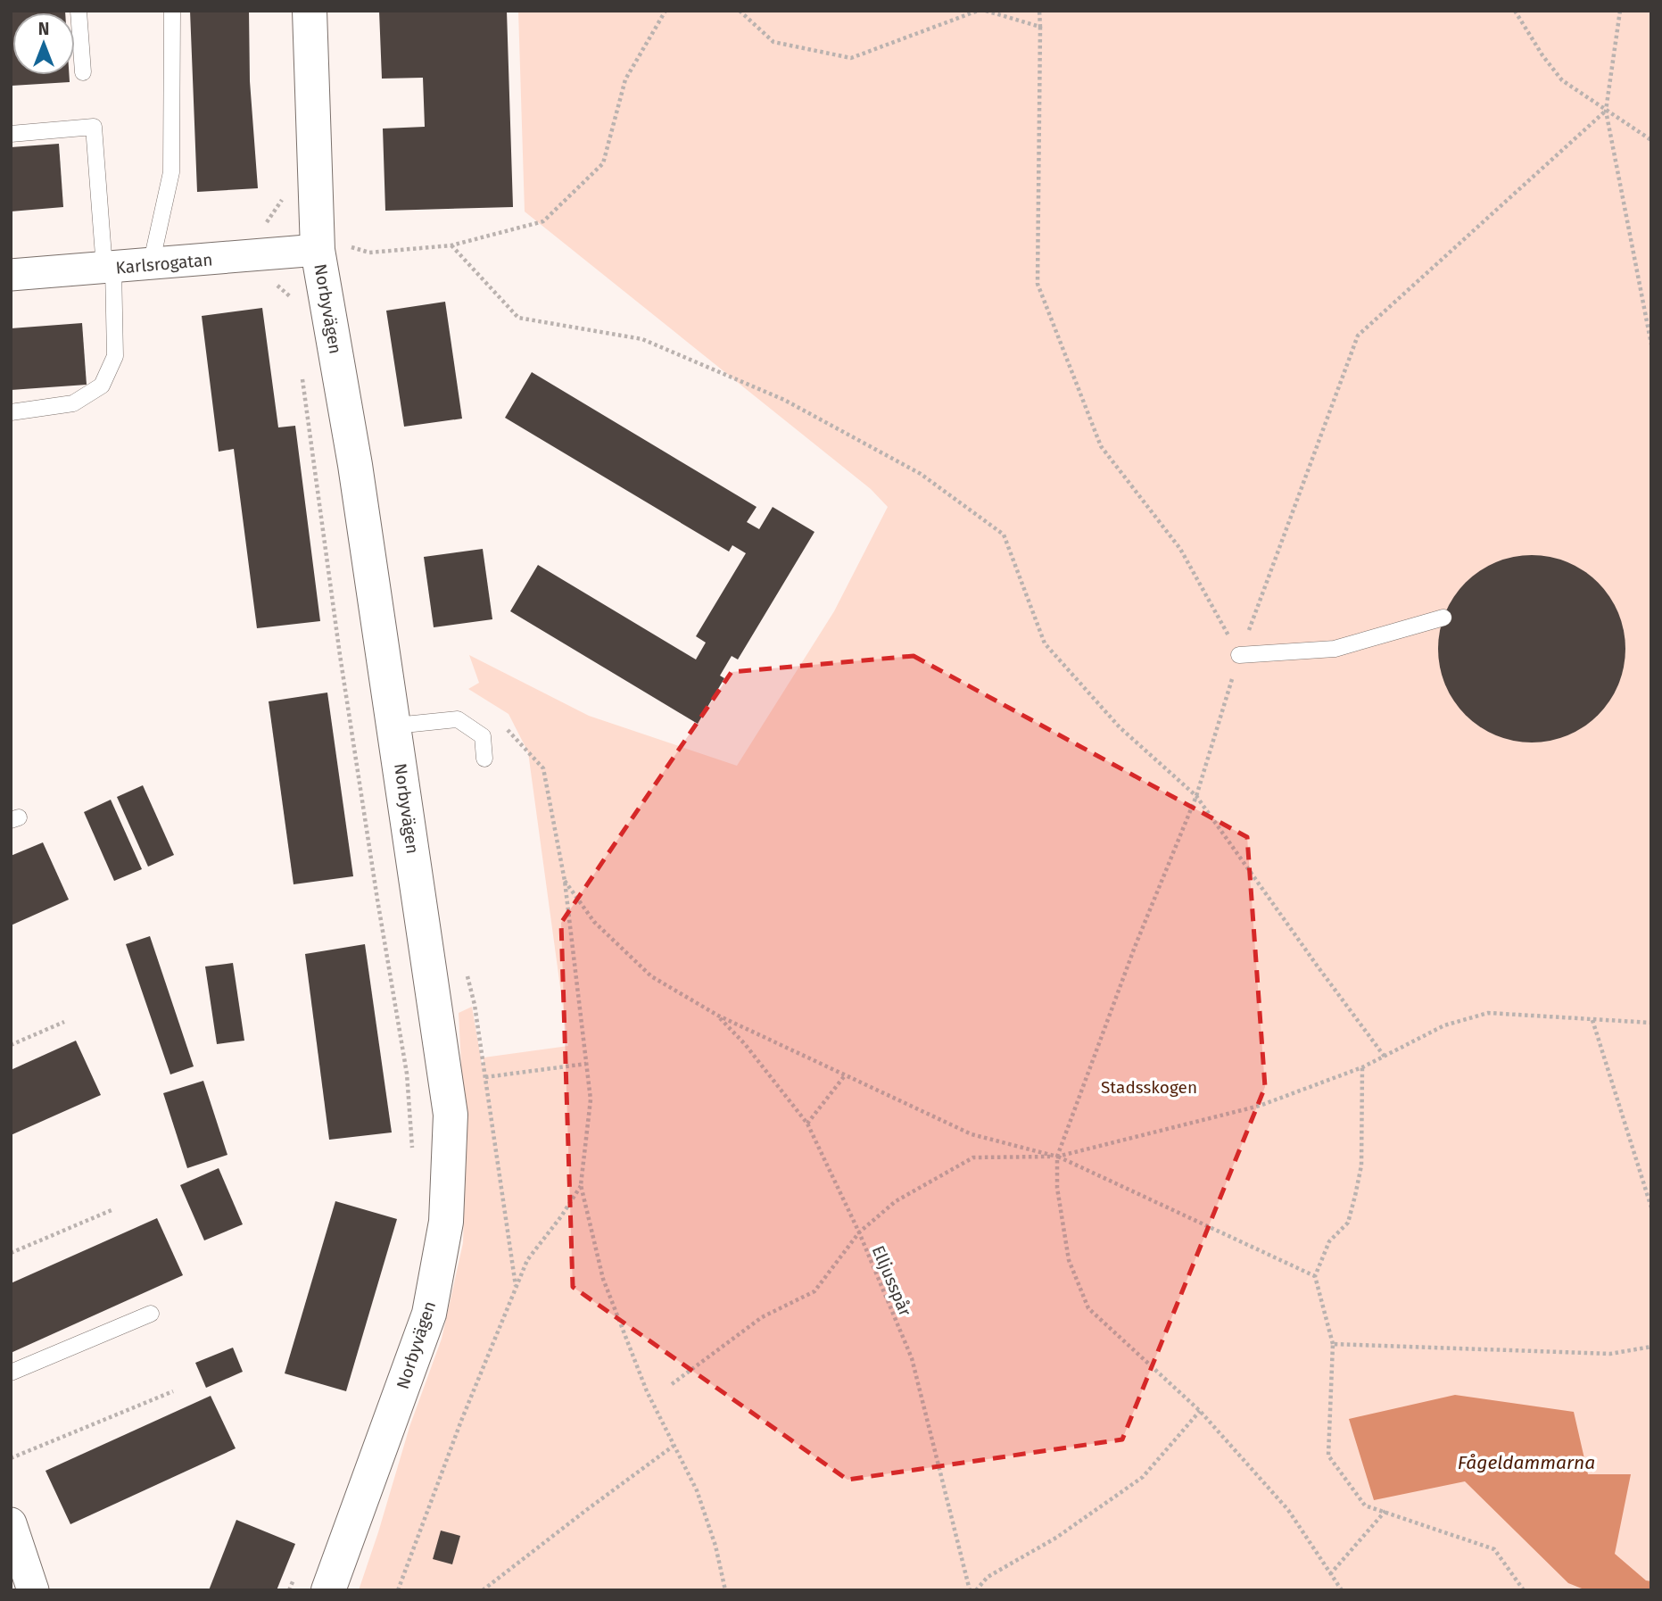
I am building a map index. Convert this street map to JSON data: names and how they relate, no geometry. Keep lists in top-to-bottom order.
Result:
{
  "streets": {
    "street": ["Karlsrogatan", "Norbyvägen"],
    "path": ["Elljusspår"]
  },
  "crossings": [
    ["Karlsrogatan", "Norbyvägen"]
  ],
  "water": ["Fågeldammarna"],
  "parks": ["Stadsskogen"],
  "north": "top"
}
